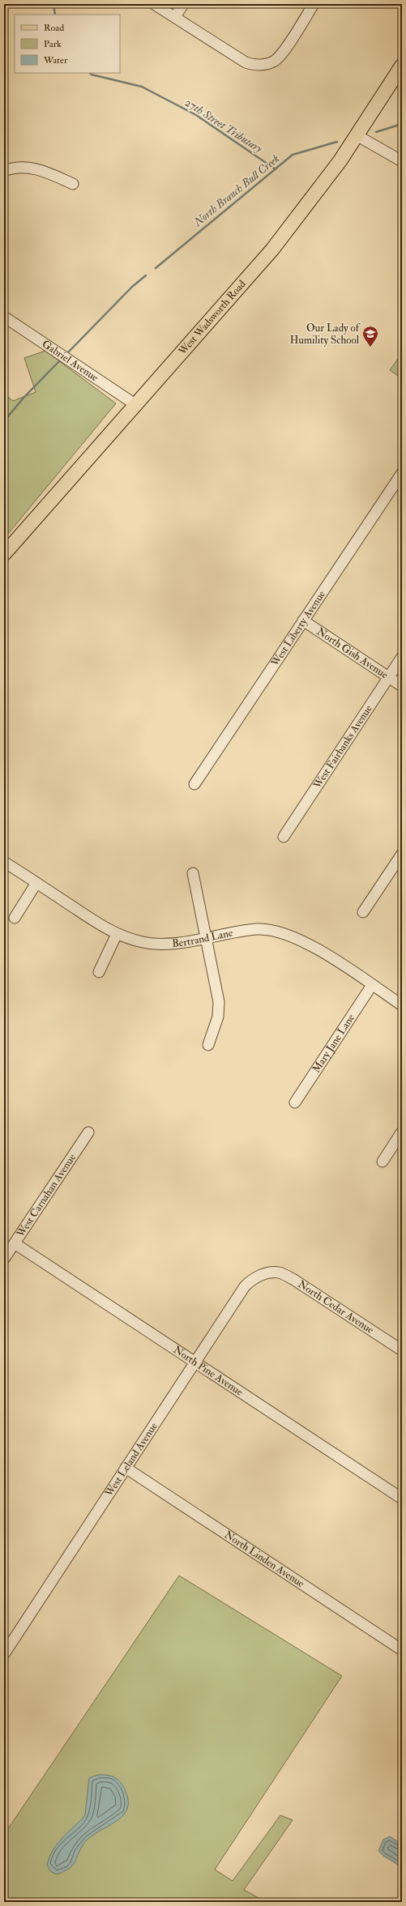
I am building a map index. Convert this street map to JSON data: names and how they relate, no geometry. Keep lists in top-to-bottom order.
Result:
{
  "streets": {
    "main road": ["West Wadsworth Road"],
    "street": [
      "Gabriel Avenue",
      "West Liberty Avenue",
      "North Gish Avenue",
      "West Fairbanks Avenue",
      "Bertrand Lane",
      "Mary Jane Lane",
      "West Carnahan Avenue",
      "North Cedar Avenue",
      "North Pine Avenue",
      "West Leland Avenue",
      "North Linden Avenue"
    ]
  },
  "crossings": [
    ["West Wadsworth Road", "Gabriel Avenue"],
    ["West Liberty Avenue", "North Gish Avenue"],
    ["North Gish Avenue", "West Fairbanks Avenue"],
    ["Bertrand Lane", "Mary Jane Lane"],
    ["West Carnahan Avenue", "North Pine Avenue"],
    ["North Cedar Avenue", "West Leland Avenue"],
    ["North Pine Avenue", "West Leland Avenue"],
    ["West Leland Avenue", "North Linden Avenue"]
  ],
  "water": ["27th Street Tributary", "North Branch Bull Creek"],
  "places": {
    "school or university": ["Our Lady of Humility School"]
  },
  "legend": ["Road", "Park", "Water"]
}
